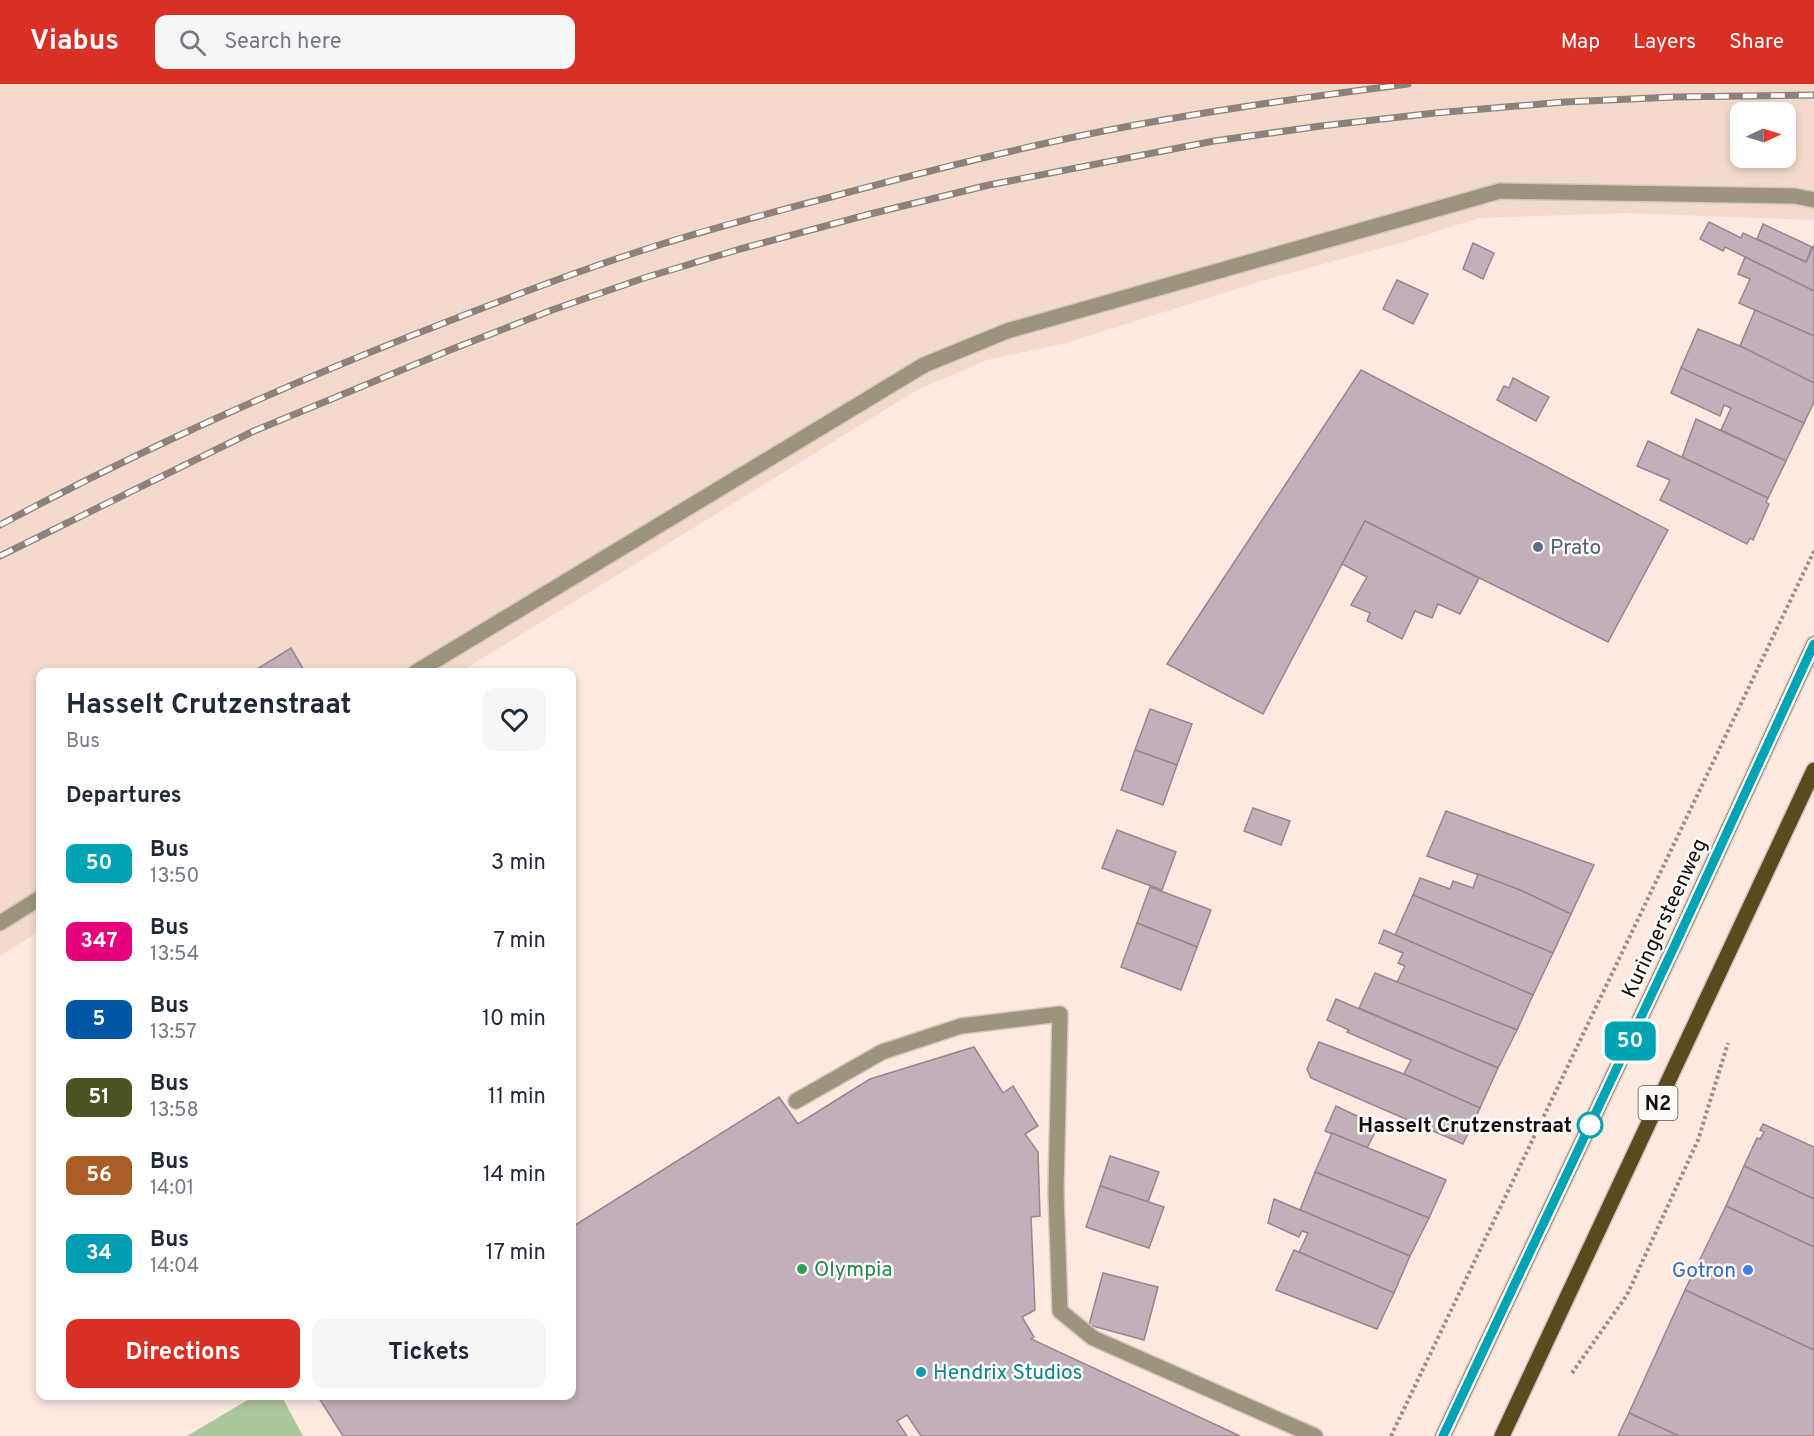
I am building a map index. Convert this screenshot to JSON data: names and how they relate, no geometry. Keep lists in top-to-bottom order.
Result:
{
  "streets": {
    "main road": ["Kuringersteenweg", "N2"]
  },
  "places": [
    "Prato",
    "Hasselt Crutzenstraat",
    "Olympia",
    "Gotron",
    "Hendrix Studios"
  ],
  "lines": ["bus line 50"],
  "north": "right",
  "page": {
    "header": "Viabus",
    "search": "Search here",
    "nav": ["Map", "Layers", "Share"],
    "on_map": "50",
    "heading": [
      ["Hasselt Crutzenstraat", "Bus"],
      "Departures"
    ],
    "list": [
      {
        "mark": "50",
        "name": "Bus",
        "note": "13:50",
        "value": "3 min"
      },
      {
        "mark": "347",
        "name": "Bus",
        "note": "13:54",
        "value": "7 min"
      },
      {
        "mark": "5",
        "name": "Bus",
        "note": "13:57",
        "value": "10 min"
      },
      {
        "mark": "51",
        "name": "Bus",
        "note": "13:58",
        "value": "11 min"
      },
      {
        "mark": "56",
        "name": "Bus",
        "note": "14:01",
        "value": "14 min"
      },
      {
        "mark": "34",
        "name": "Bus",
        "note": "14:04",
        "value": "17 min"
      }
    ],
    "buttons": ["Directions", "Tickets"]
  }
}
